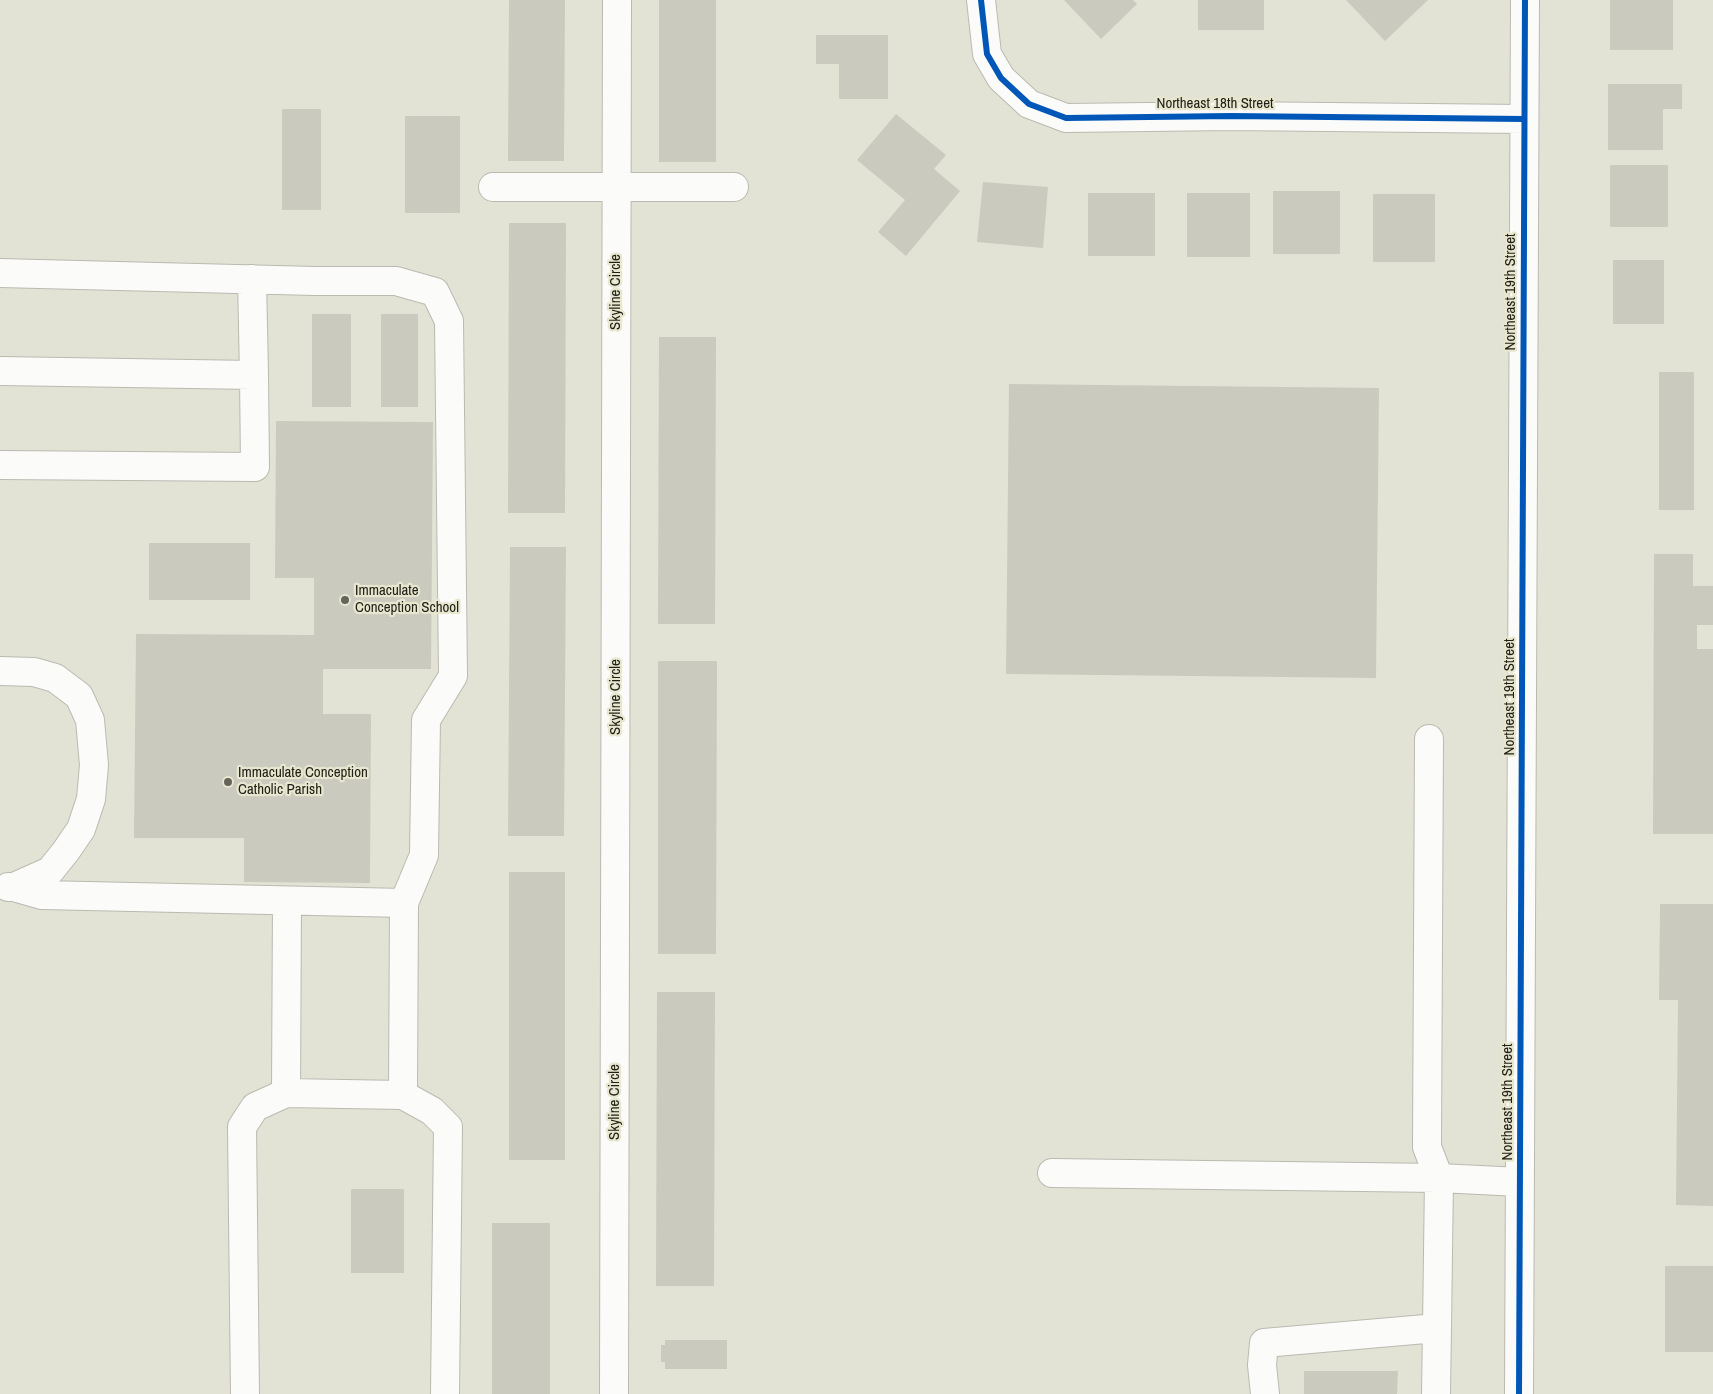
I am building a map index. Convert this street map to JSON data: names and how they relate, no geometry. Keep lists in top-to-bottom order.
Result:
{
  "streets": {
    "street": ["Northeast 18th Street", "Skyline Circle", "Northeast 19th Street"]
  },
  "crossings": [
    ["Northeast 18th Street", "Northeast 19th Street"]
  ],
  "places": ["Immaculate Conception School", "Immaculate Conception Catholic Parish"]
}
